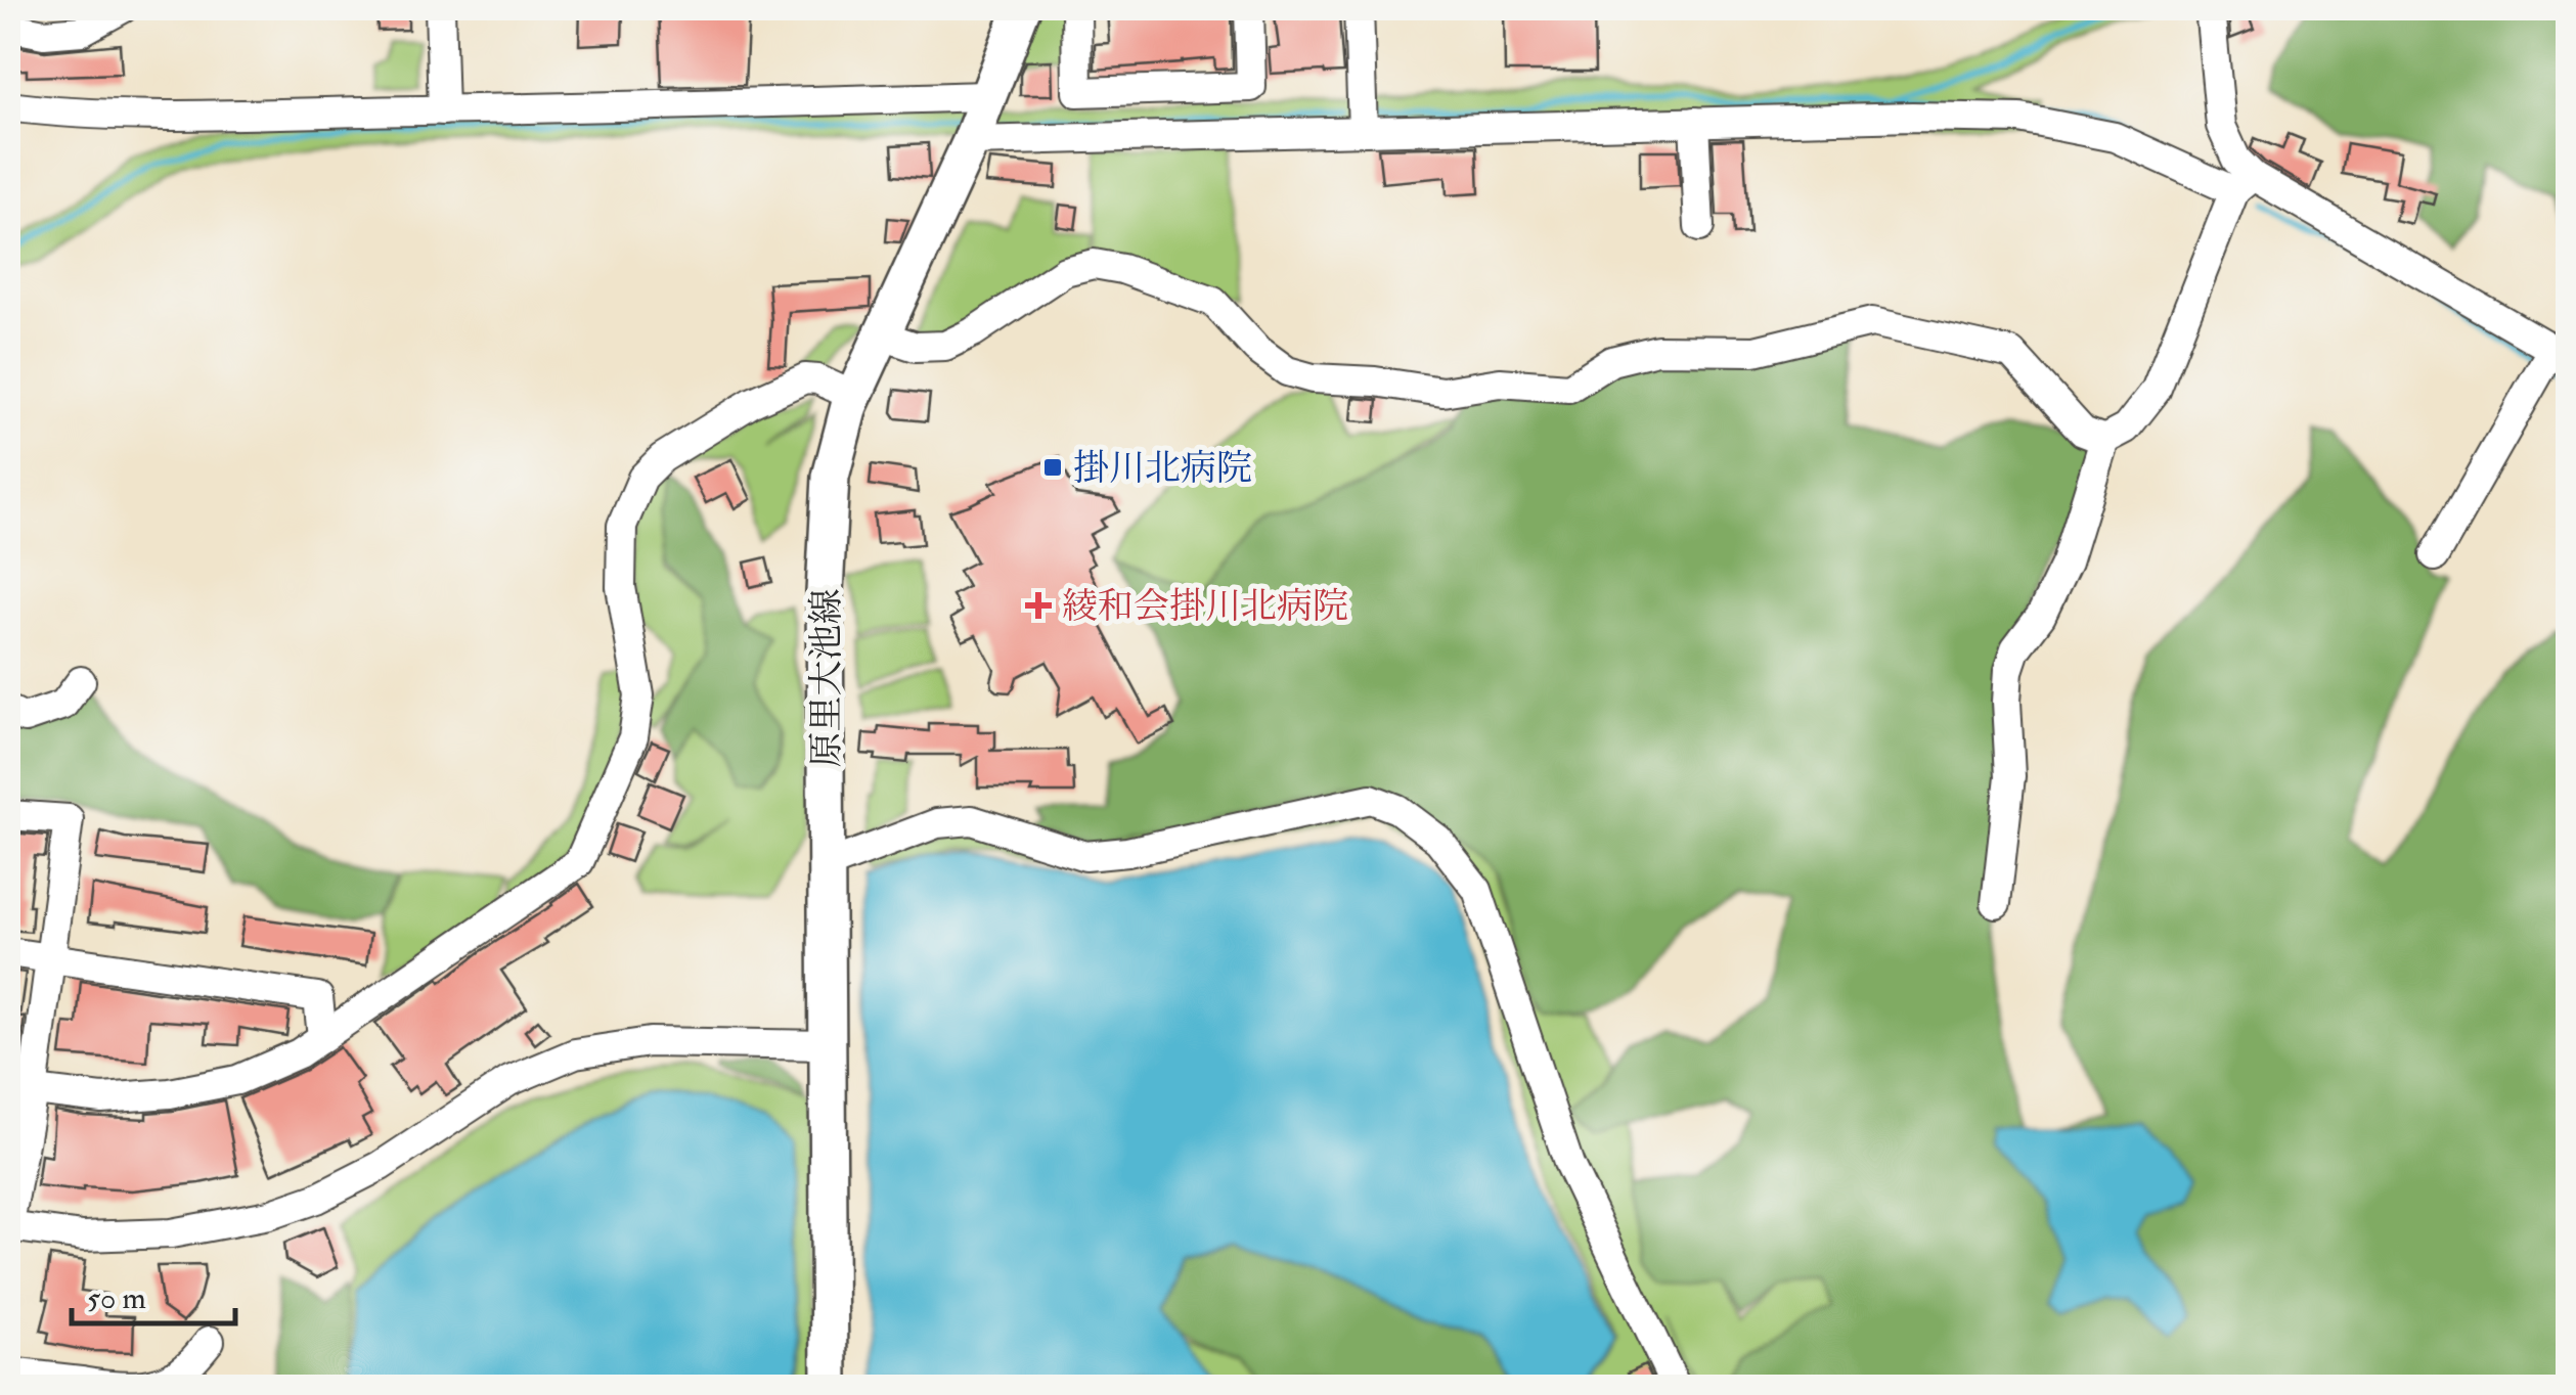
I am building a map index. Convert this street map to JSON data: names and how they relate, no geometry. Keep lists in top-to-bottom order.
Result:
{
  "streets": {
    "main road": ["原里大池線"]
  },
  "places": {
    "transit": ["掛川北病院"],
    "health": ["綾和会掛川北病院"]
  },
  "scale_bar": "50 m"
}
